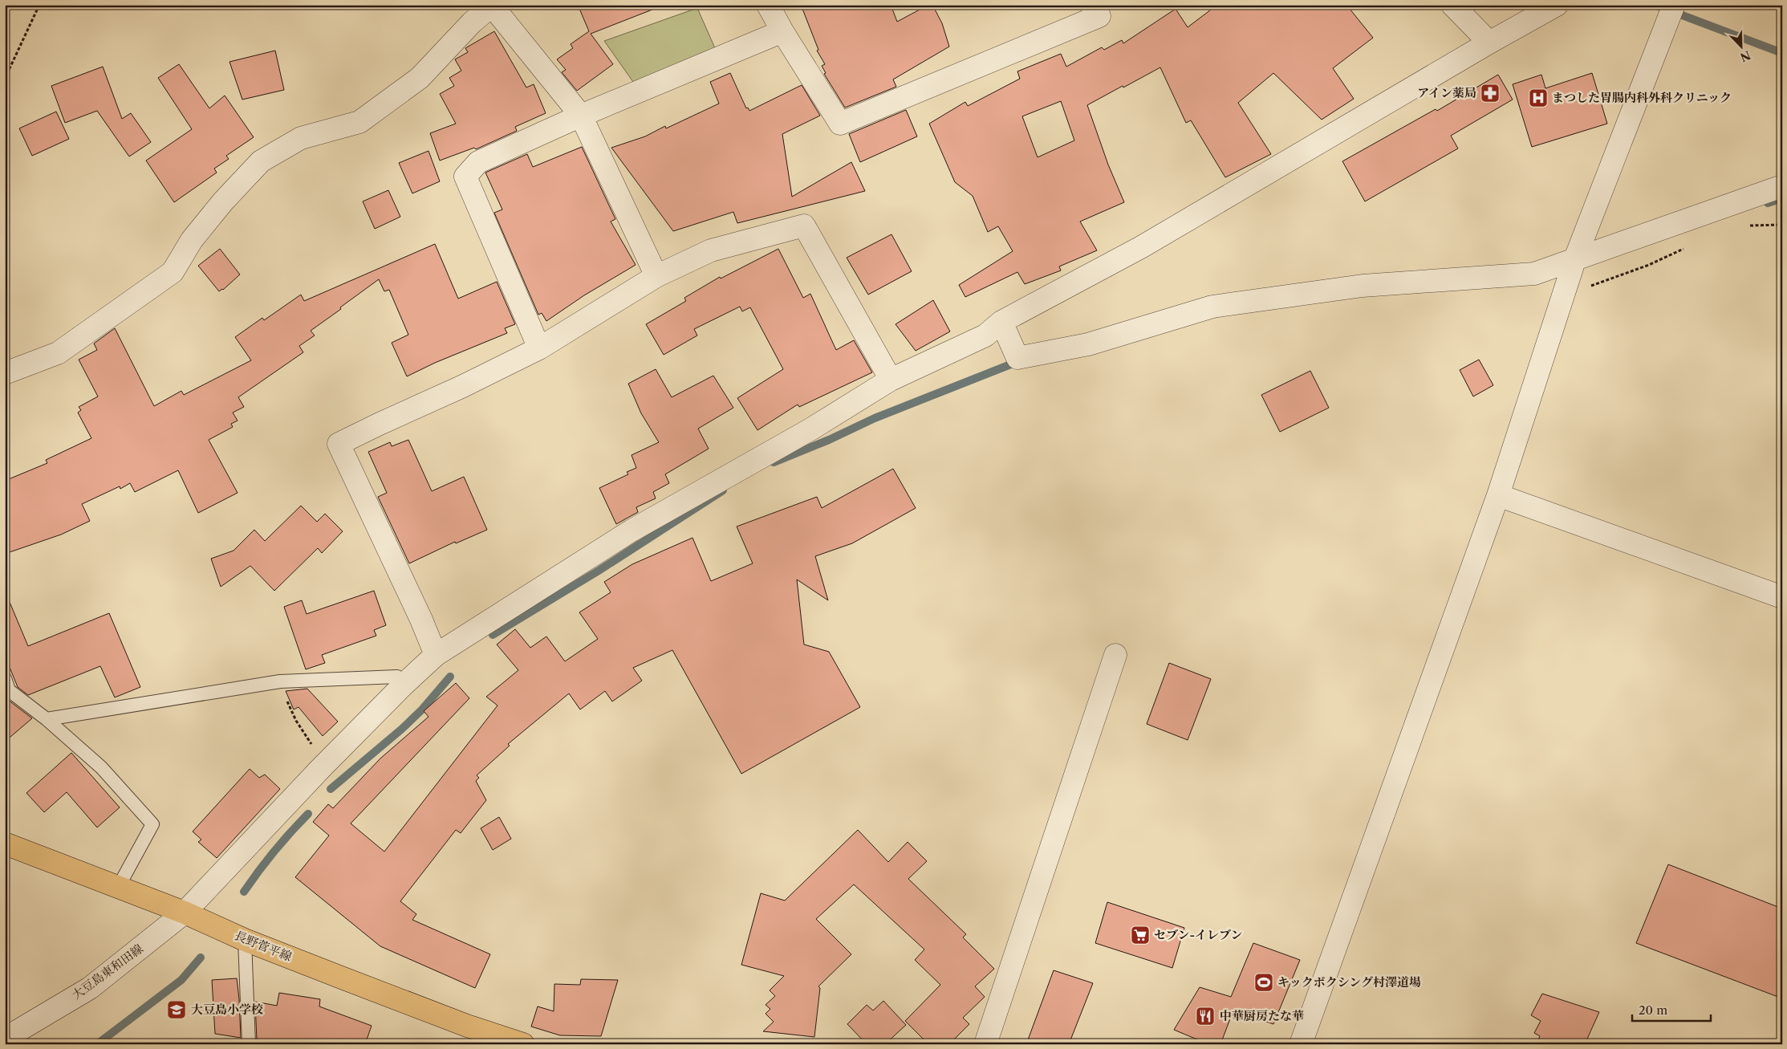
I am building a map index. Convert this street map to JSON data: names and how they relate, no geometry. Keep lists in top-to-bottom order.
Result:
{
  "streets": {
    "main road": ["長野菅平線"],
    "street": ["大豆島東和田線"]
  },
  "crossings": [
    ["長野菅平線", "大豆島東和田線"]
  ],
  "places": {
    "pharmacy": ["アイン薬局"],
    "hospital": ["まつした胃腸内科外科クリニック"],
    "supermarket": ["セブン-イレブン"],
    "sports": ["キックボクシング村澤道場"],
    "school or university": ["大豆島小学校"],
    "restaurant": ["中華厨房たな華"]
  },
  "scale_bar": "20 m",
  "north": "bottom right"
}
